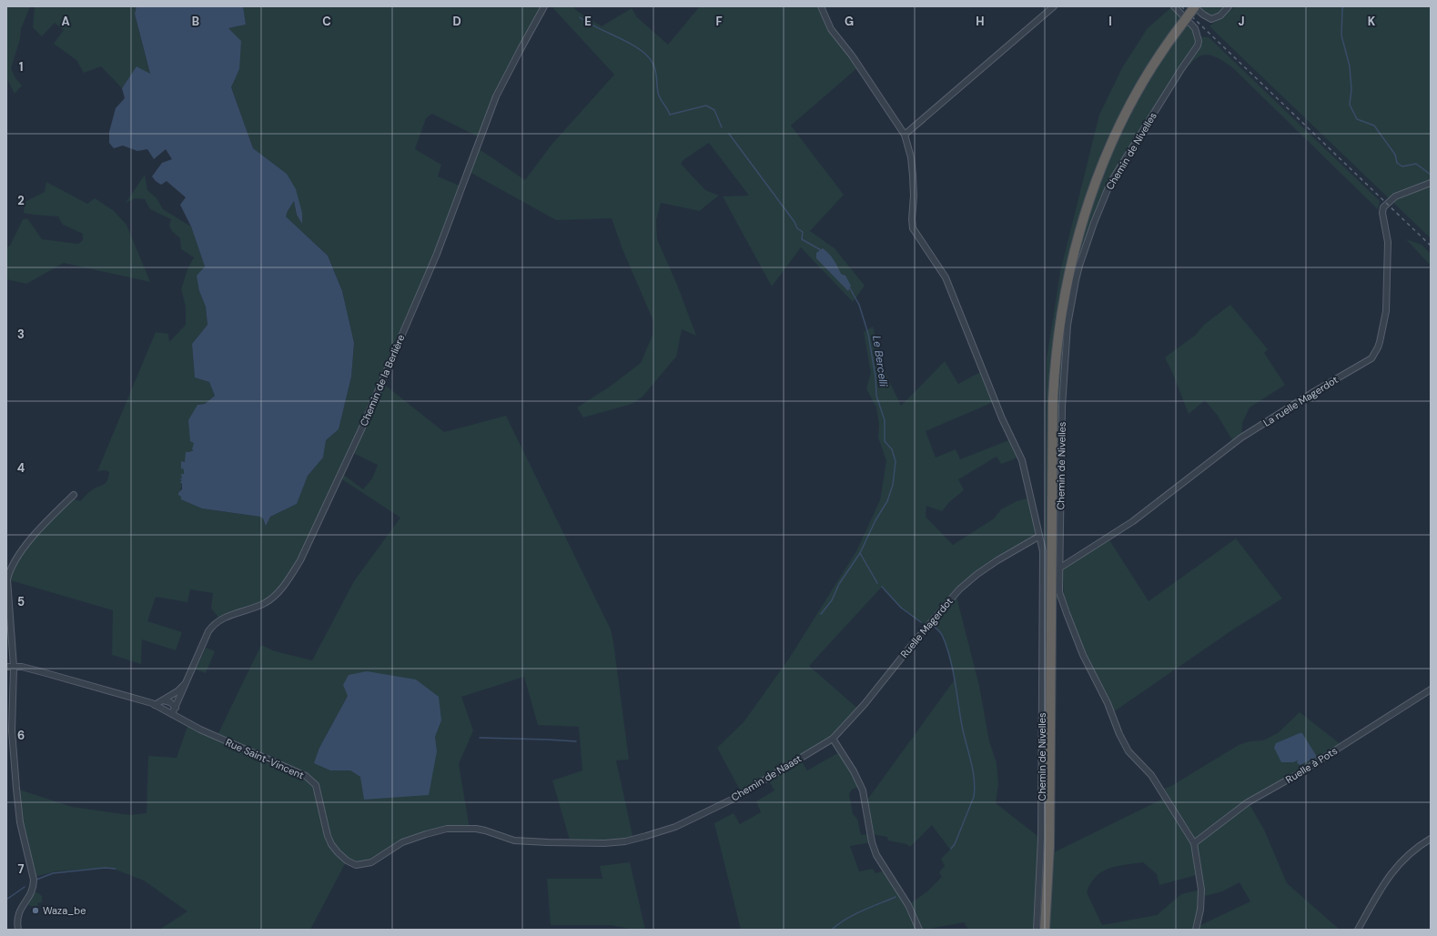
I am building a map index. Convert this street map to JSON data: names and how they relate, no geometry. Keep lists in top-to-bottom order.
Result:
{
  "streets": {
    "street": [
      "Chemin de Nivelles",
      "Chemin de la Berlière",
      "La ruelle Magerdot",
      "Ruelle Magerdot",
      "Rue Saint-Vincent",
      "Ruelle à Pots",
      "Chemin de Naast"
    ]
  },
  "crossings": [
    ["Chemin de Nivelles", "La ruelle Magerdot"],
    ["Chemin de Nivelles", "Ruelle Magerdot"],
    ["Chemin de Nivelles", "Ruelle à Pots"],
    ["Chemin de la Berlière", "Rue Saint-Vincent"],
    ["Ruelle Magerdot", "Chemin de Naast"],
    ["Rue Saint-Vincent", "Chemin de Naast"]
  ],
  "water": ["Le Bercelli"],
  "places": ["Waza_be"],
  "grid": {
    "columns": [
      "A",
      "B",
      "C",
      "D",
      "E",
      "F",
      "G",
      "H",
      "I",
      "J",
      "K"
    ],
    "rows": [
      "1",
      "2",
      "3",
      "4",
      "5",
      "6",
      "7"
    ]
  }
}
